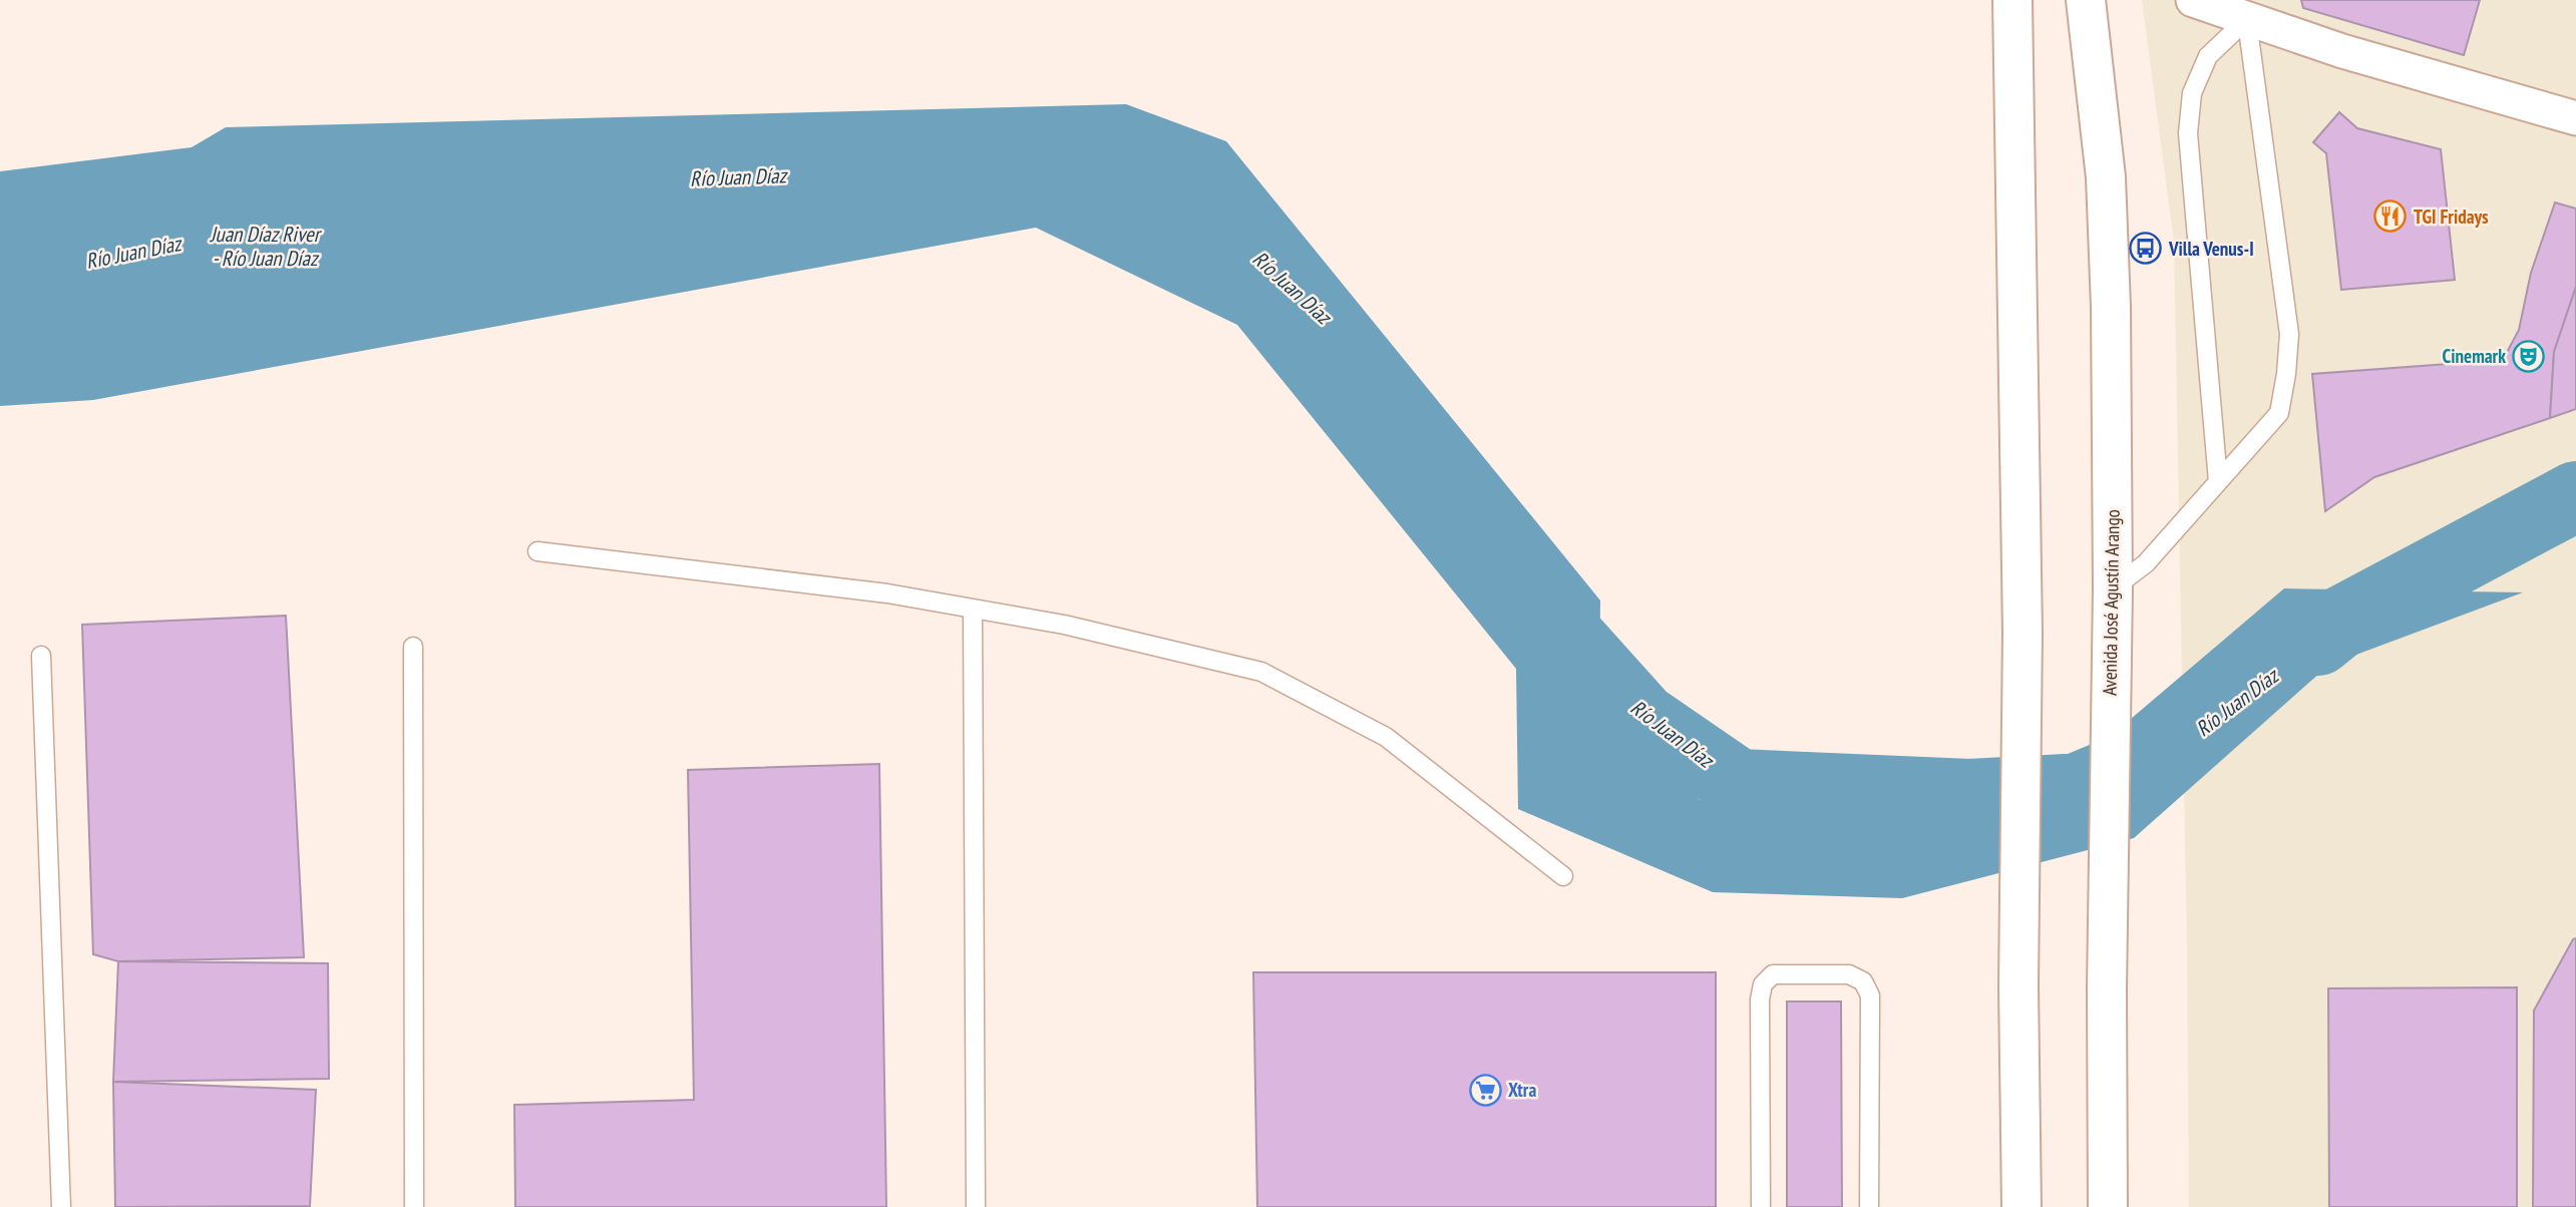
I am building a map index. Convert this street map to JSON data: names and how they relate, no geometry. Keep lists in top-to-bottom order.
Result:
{
  "streets": {
    "main road": ["Avenida José Agustín Arango"]
  },
  "water": ["Río Juan Díaz", "Juan Díaz River - Río Juan Díaz"],
  "places": {
    "restaurant": ["TGI Fridays"],
    "bus stop": ["Villa Venus-I"],
    "theatre": ["Cinemark"],
    "supermarket": ["Xtra"]
  }
}
